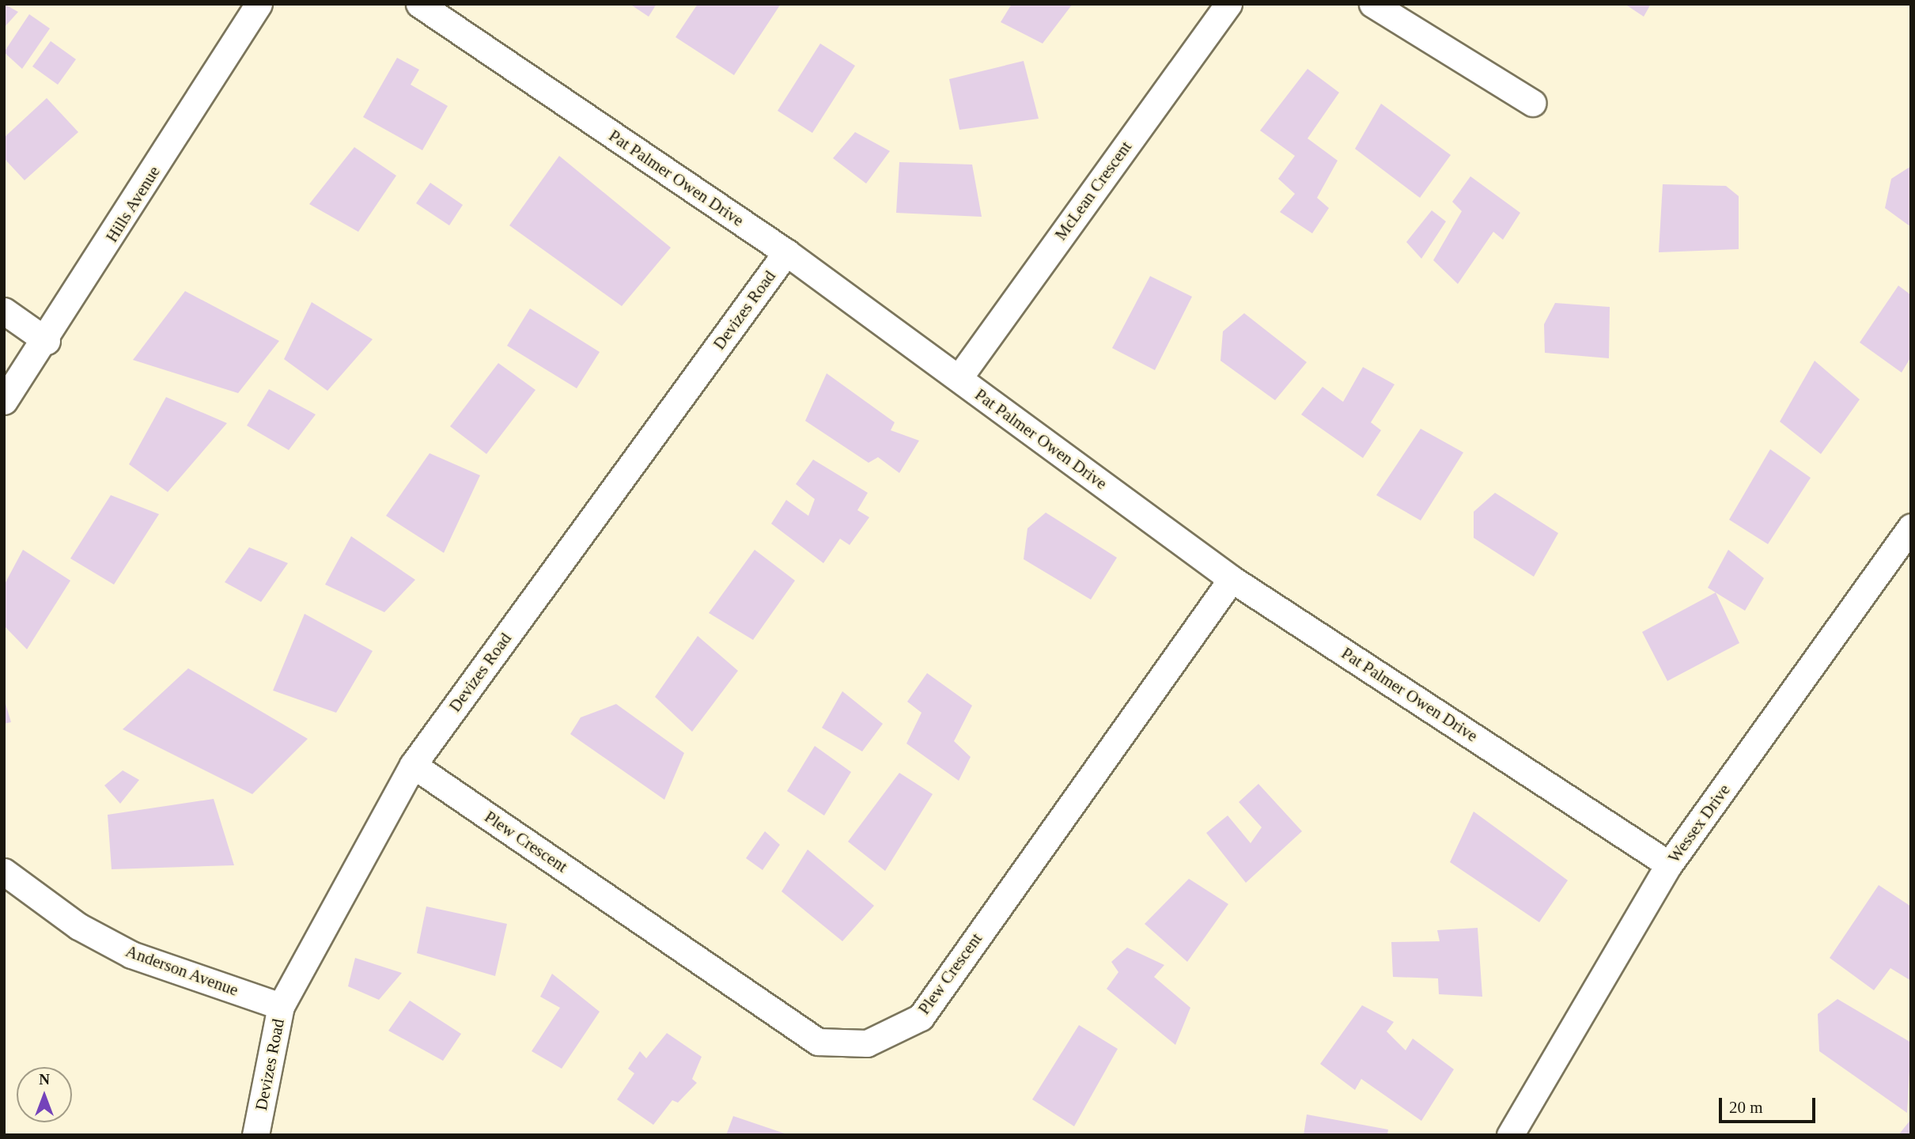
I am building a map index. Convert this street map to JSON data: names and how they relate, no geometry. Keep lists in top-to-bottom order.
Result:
{
  "streets": {
    "street": [
      "Pat Palmer Owen Drive",
      "McLean Crescent",
      "Hills Avenue",
      "Devizes Road",
      "Wessex Drive",
      "Plew Crescent",
      "Anderson Avenue"
    ]
  },
  "crossings": [
    ["Pat Palmer Owen Drive", "McLean Crescent"],
    ["Pat Palmer Owen Drive", "Devizes Road"],
    ["Pat Palmer Owen Drive", "Wessex Drive"],
    ["Pat Palmer Owen Drive", "Plew Crescent"],
    ["Devizes Road", "Plew Crescent"],
    ["Devizes Road", "Anderson Avenue"]
  ],
  "scale_bar": "20 m",
  "north": "top"
}
